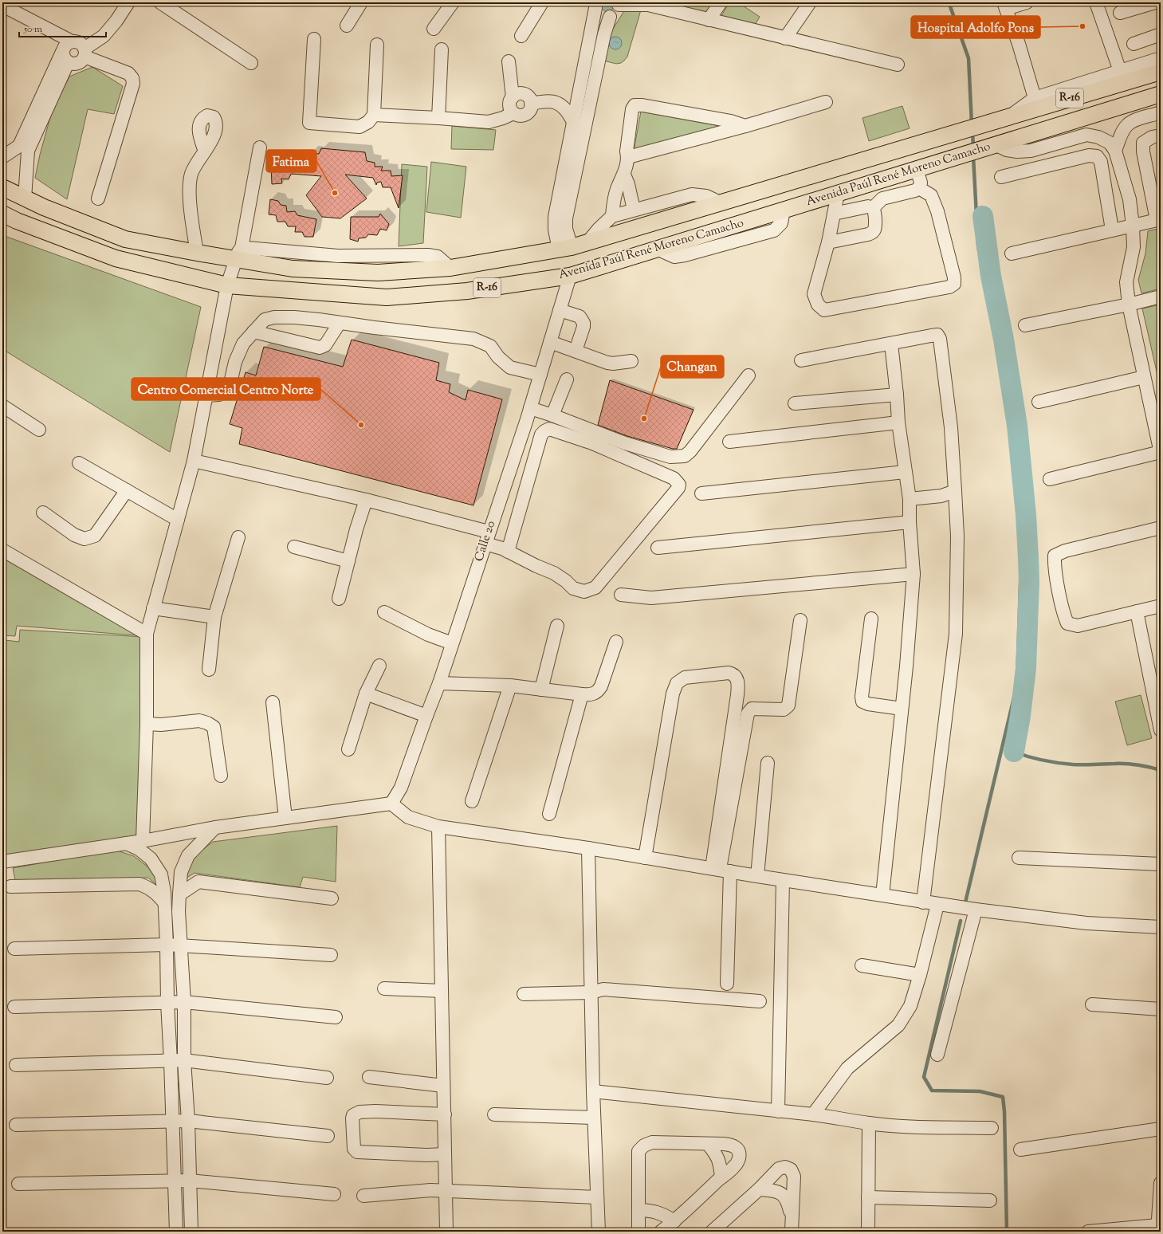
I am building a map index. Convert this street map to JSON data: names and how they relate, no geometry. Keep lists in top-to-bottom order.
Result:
{
  "streets": {
    "main road": ["R-16", "Avenida Paúl René Moreno Camacho"],
    "street": ["Calle 20"]
  },
  "crossings": [
    ["Avenida Paúl René Moreno Camacho", "Calle 20"]
  ],
  "places": [
    "Hospital Adolfo Pons",
    "Fatima",
    "Changan",
    "Centro Comercial Centro Norte"
  ],
  "scale_bar": "50 m"
}
